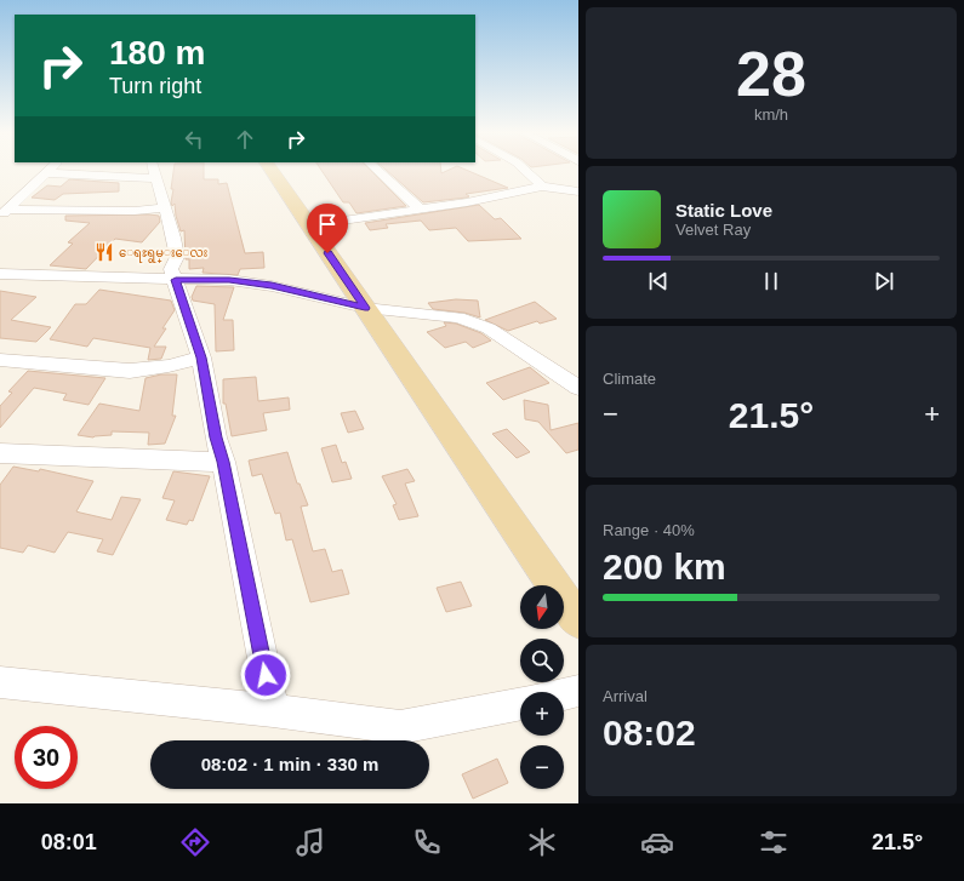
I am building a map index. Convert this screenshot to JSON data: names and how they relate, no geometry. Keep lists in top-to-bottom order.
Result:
{
  "places": {
    "restaurant": ["ေရႊရွမ္းေလး"]
  },
  "north": "bottom",
  "page": {
    "tile": [
      ["28", "km/h"],
      "Climate",
      ["Range · 40%", "200 km"],
      ["Arrival", "08:02"]
    ],
    "turn": ["180 m", "Turn right"],
    "song": ["Static Love", "Velvet Ray"],
    "heat": ["−", "21.5°", "+"],
    "map_buttons": ["+", "−"],
    "limit": "30",
    "trip": "08:02 · 1 min · 330 m",
    "tabs": ["08:01", "21.5°"]
  }
}
